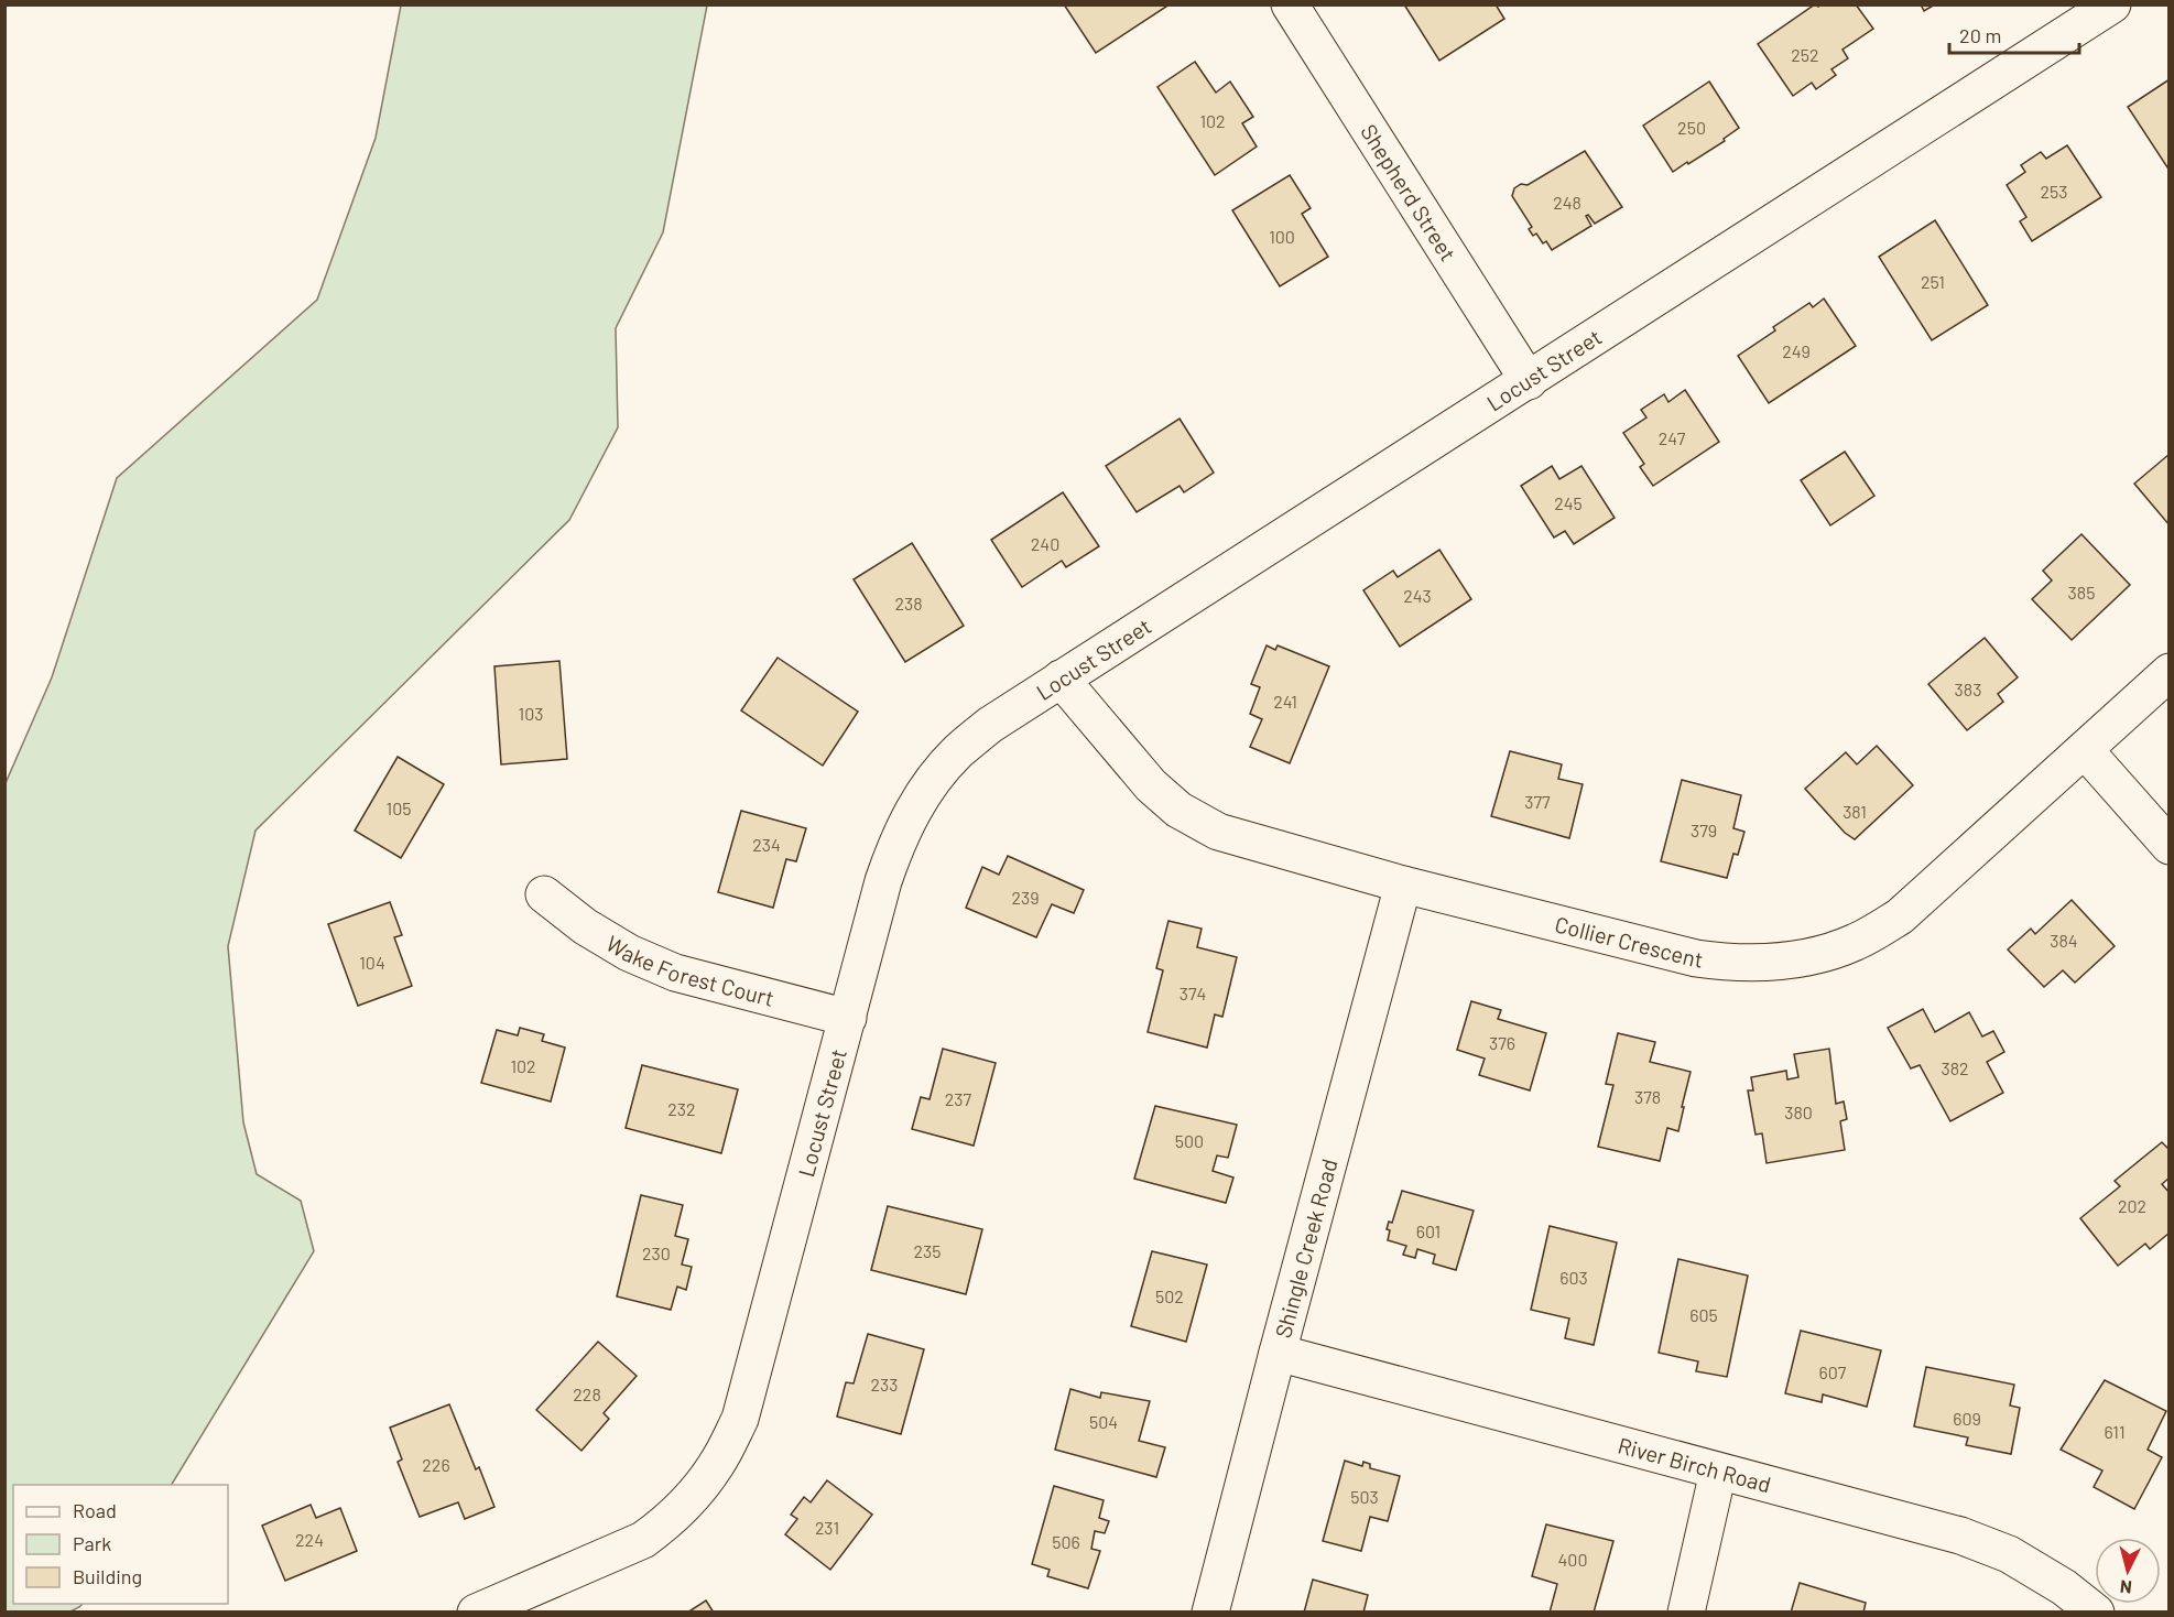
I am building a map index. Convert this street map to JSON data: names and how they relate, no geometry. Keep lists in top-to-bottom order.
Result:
{
  "streets": {
    "street": [
      "Shepherd Street",
      "Locust Street",
      "Collier Crescent",
      "Wake Forest Court",
      "Shingle Creek Road",
      "River Birch Road"
    ]
  },
  "crossings": [
    ["Shepherd Street", "Locust Street"],
    ["Locust Street", "Collier Crescent"],
    ["Locust Street", "Wake Forest Court"],
    ["Collier Crescent", "Shingle Creek Road"],
    ["Shingle Creek Road", "River Birch Road"]
  ],
  "house_numbers": [
    "252",
    "102",
    "250",
    "253",
    "248",
    "100",
    "251",
    "249",
    "247",
    "245",
    "240",
    "385",
    "243",
    "238",
    "383",
    "241",
    "103",
    "377",
    "105",
    "381",
    "379",
    "234",
    "239",
    "384",
    "104",
    "374",
    "376",
    "102",
    "382",
    "378",
    "237",
    "232",
    "380",
    "500",
    "202",
    "601",
    "235",
    "230",
    "603",
    "502",
    "605",
    "607",
    "233",
    "228",
    "609",
    "504",
    "611",
    "226",
    "503",
    "231",
    "224",
    "506",
    "400"
  ],
  "legend": ["Road", "Park", "Building"],
  "scale_bar": "20 m",
  "north": "bottom"
}
